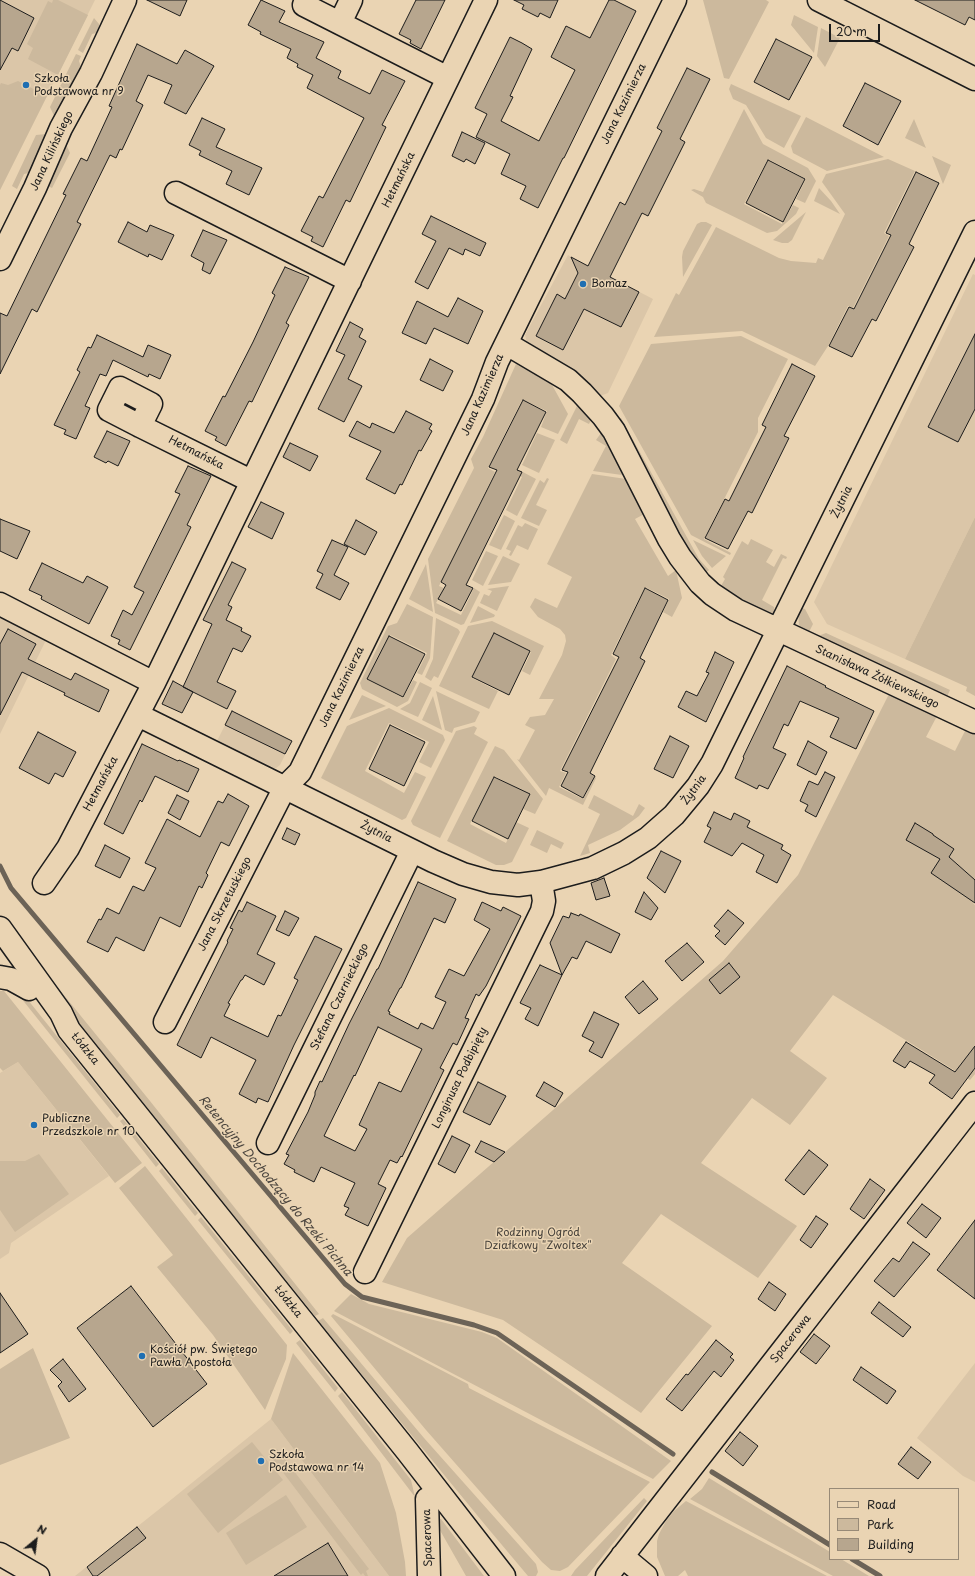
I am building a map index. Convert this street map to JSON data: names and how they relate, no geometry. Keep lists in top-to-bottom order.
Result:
{
  "streets": {
    "street": [
      "Jana Kazimierza",
      "Jana Kilińskiego",
      "Hetmańska",
      "Żytnia",
      "Stanisława Żółkiewskiego",
      "Jana Skrzetuskiego",
      "Stefana Czarnieckiego",
      "Łódzka",
      "Longinusa Podbipięty",
      "Spacerowa"
    ]
  },
  "crossings": [
    ["Jana Kazimierza", "Żytnia"],
    ["Jana Kazimierza", "Stanisława Żółkiewskiego"],
    ["Jana Kazimierza", "Jana Skrzetuskiego"],
    ["Hetmańska", "Żytnia"],
    ["Żytnia", "Stanisława Żółkiewskiego"],
    ["Żytnia", "Jana Skrzetuskiego"],
    ["Żytnia", "Stefana Czarnieckiego"],
    ["Żytnia", "Longinusa Podbipięty"]
  ],
  "water": ["Retencyjny Dochodzący do Rzeki Pichna"],
  "parks": ["Rodzinny Ogród Działkowy \"Zwoltex\""],
  "places": [
    "Szkoła Podstawowa nr 9",
    "Bomaz",
    "Publiczne Przedszkole nr 10",
    "Kościół pw. Świętego Pawła Apostoła",
    "Szkoła Podstawowa nr 14"
  ],
  "legend": ["Road", "Park", "Building"],
  "scale_bar": "20 m",
  "north": "top right"
}
